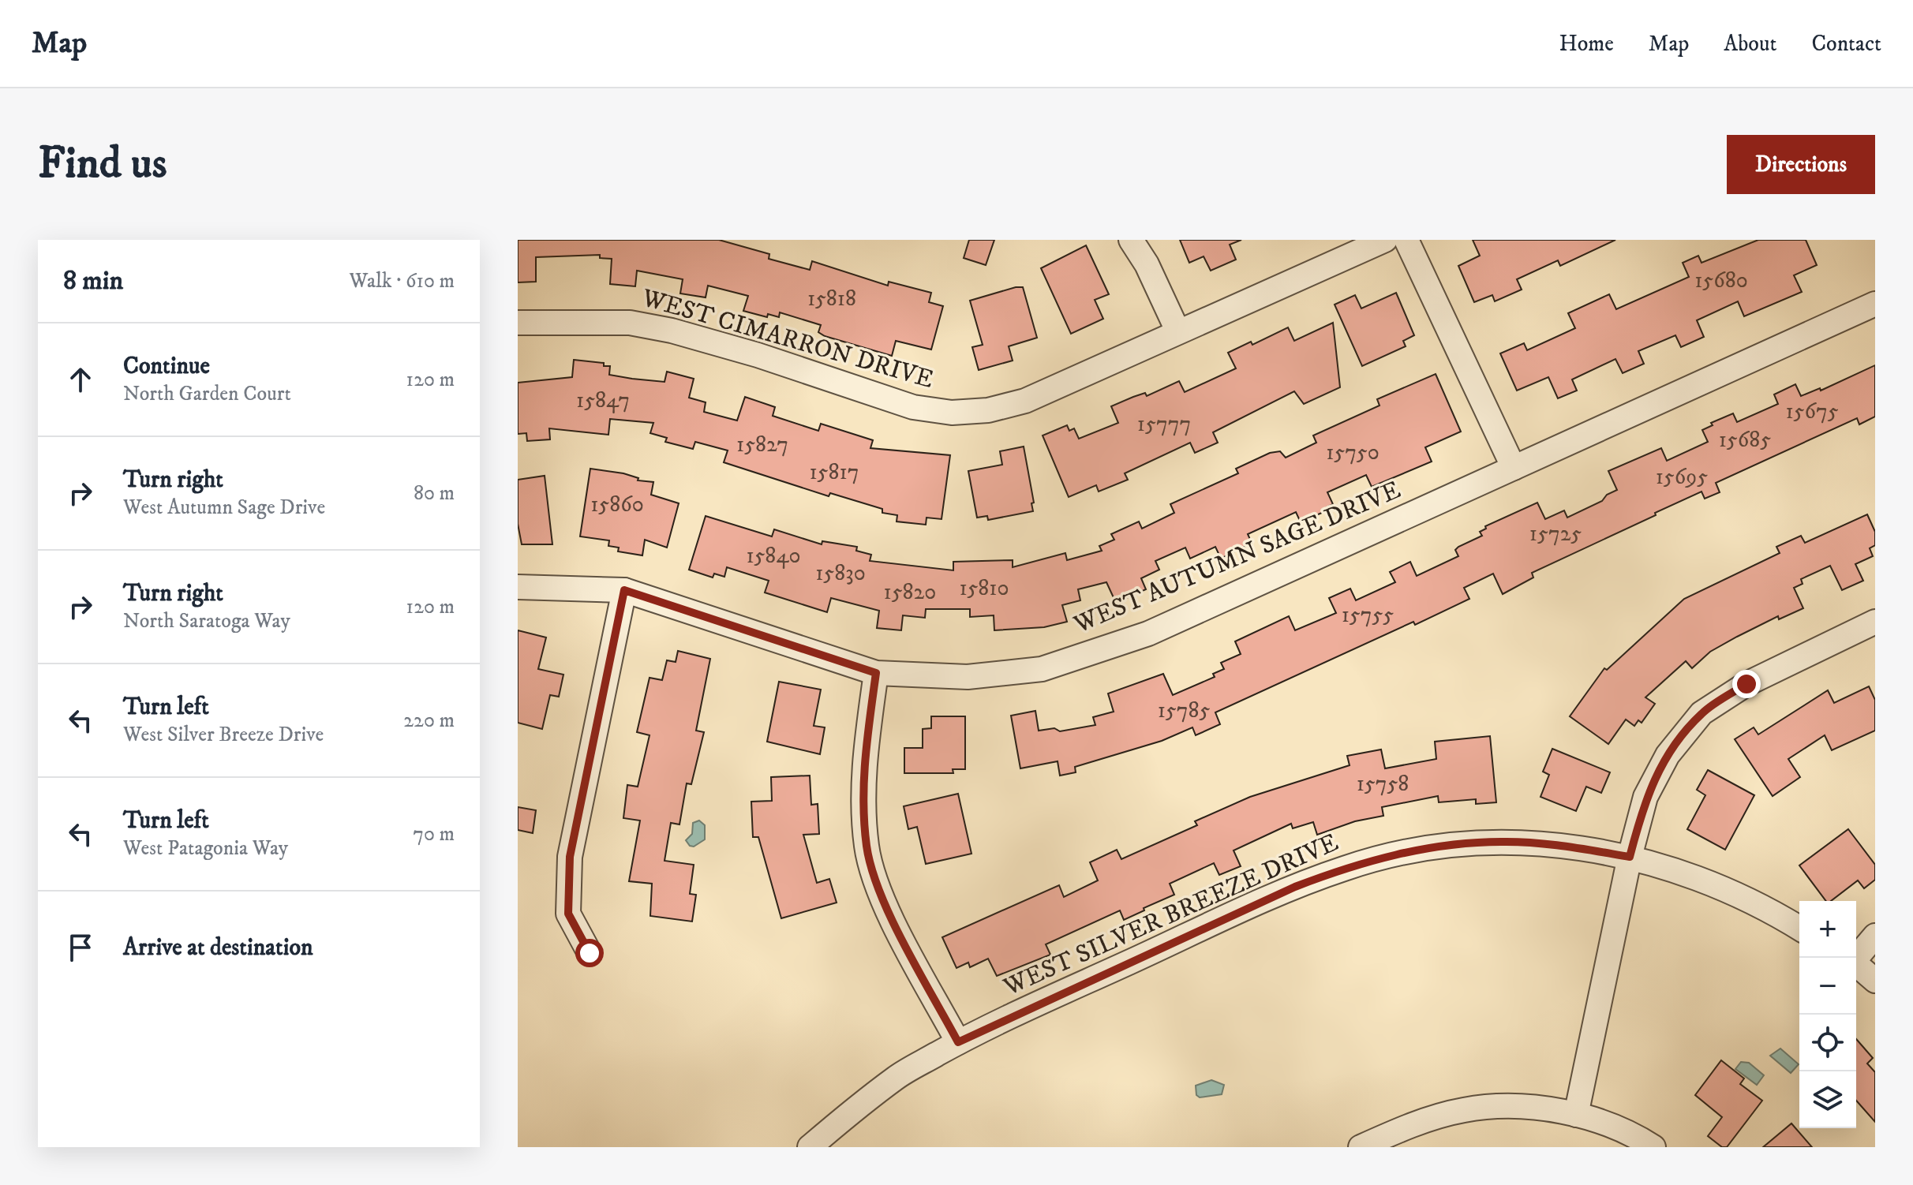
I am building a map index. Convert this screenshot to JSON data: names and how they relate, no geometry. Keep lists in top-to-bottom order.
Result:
{
  "streets": {
    "street": ["WEST CIMARRON DRIVE", "WEST AUTUMN SAGE DRIVE", "WEST SILVER BREEZE DRIVE"]
  },
  "house_numbers": [
    "15680",
    "15818",
    "15847",
    "15675",
    "15777",
    "15685",
    "15827",
    "15750",
    "15817",
    "15695",
    "15860",
    "15725",
    "15840",
    "15830",
    "15810",
    "15820",
    "15755",
    "15785",
    "15758"
  ],
  "page": {
    "header": "Map",
    "nav": [
      "Home",
      "Map",
      "About",
      "Contact"
    ],
    "buttons": "Directions",
    "title": "Find us",
    "heading": ["8 min", "Walk · 610 m"],
    "list": [
      ["Continue", "North Garden Court", "120 m"],
      ["Turn right", "West Autumn Sage Drive", "80 m"],
      ["Turn right", "North Saratoga Way", "120 m"],
      ["Turn left", "West Silver Breeze Drive", "220 m"],
      ["Turn left", "West Patagonia Way", "70 m"],
      "Arrive at destination"
    ],
    "map_buttons": ["+", "−"]
  }
}
